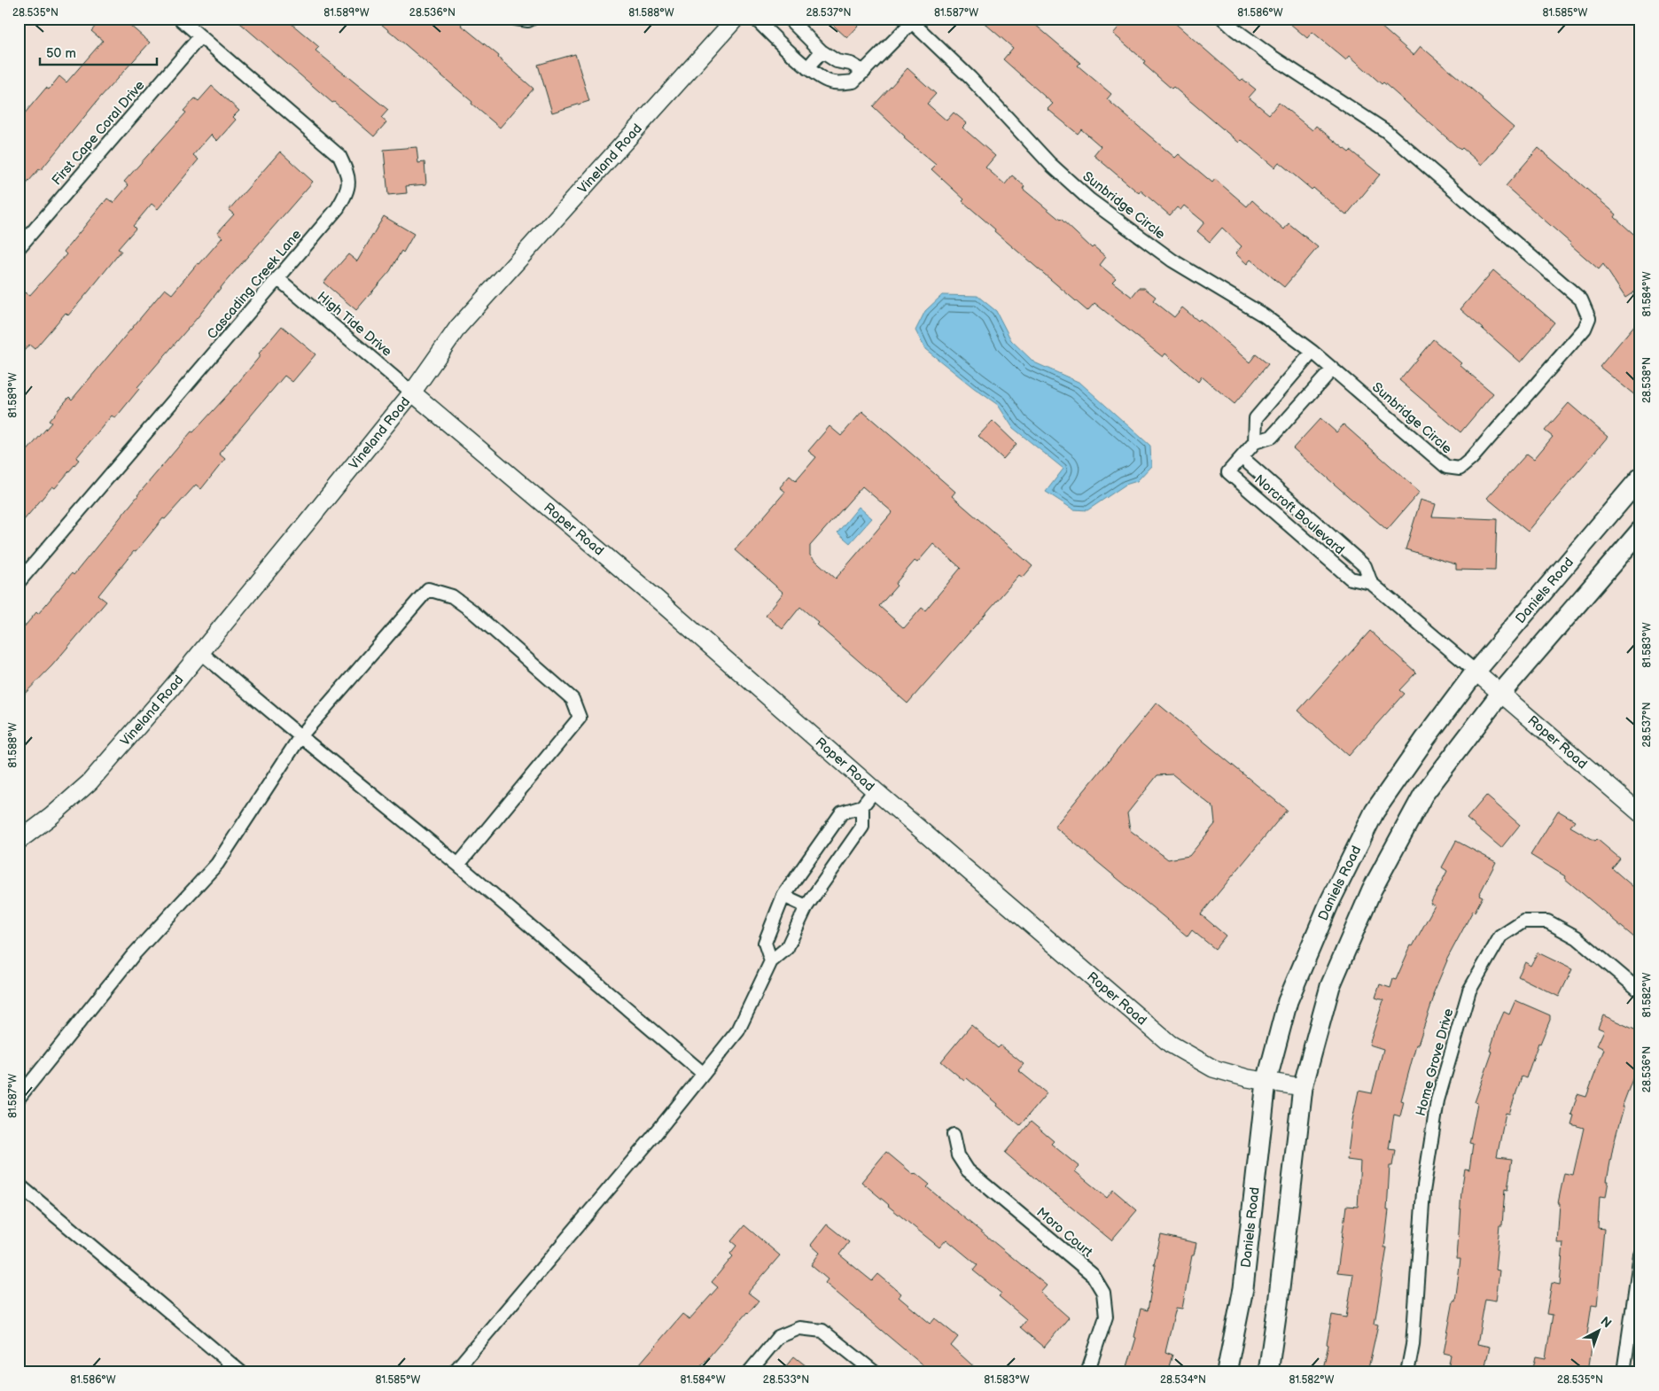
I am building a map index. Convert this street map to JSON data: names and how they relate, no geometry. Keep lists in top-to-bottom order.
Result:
{
  "streets": {
    "main road": ["Daniels Road"],
    "street": [
      "First Cape Coral Drive",
      "Vineland Road",
      "Sunbridge Circle",
      "Cascading Creek Lane",
      "High Tide Drive",
      "Norcroft Boulevard",
      "Roper Road",
      "Home Grove Drive",
      "Moro Court"
    ]
  },
  "crossings": [
    ["First Cape Coral Drive", "Cascading Creek Lane"],
    ["Vineland Road", "High Tide Drive"],
    ["Vineland Road", "Roper Road"],
    ["Sunbridge Circle", "Norcroft Boulevard"],
    ["Cascading Creek Lane", "High Tide Drive"],
    ["High Tide Drive", "Roper Road"],
    ["Norcroft Boulevard", "Roper Road"],
    ["Norcroft Boulevard", "Daniels Road"],
    ["Roper Road", "Daniels Road"]
  ],
  "scale_bar": "50 m",
  "north": "top right",
  "coordinates": [
    "28.535°N",
    "81.589°W",
    "28.536°N",
    "81.588°W",
    "28.537°N",
    "81.587°W",
    "81.586°W",
    "81.585°W",
    "81.584°W",
    "28.538°N",
    "81.583°W",
    "81.582°W",
    "28.533°N",
    "28.534°N"
  ]
}
